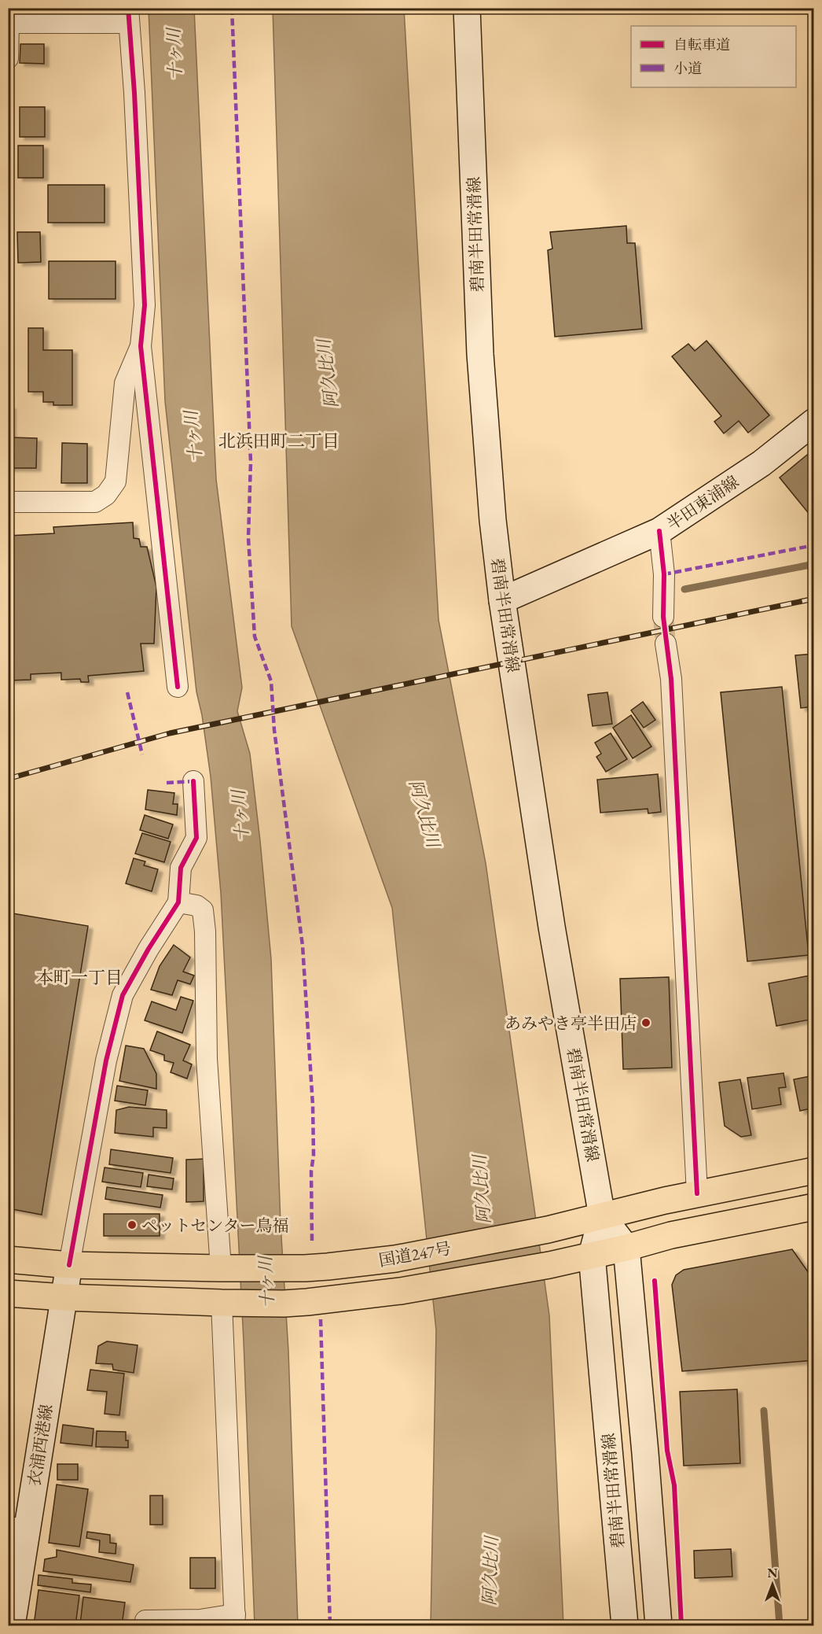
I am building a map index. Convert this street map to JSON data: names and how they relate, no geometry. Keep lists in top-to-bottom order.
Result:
{
  "streets": {
    "highway": ["国道247号"],
    "main road": ["碧南半田常滑線", "半田東浦線", "衣浦西港線"]
  },
  "crossings": [
    ["碧南半田常滑線", "半田東浦線"],
    ["碧南半田常滑線", "国道247号"],
    ["国道247号", "衣浦西港線"]
  ],
  "districts": ["北浜田町二丁目", "本町一丁目"],
  "water": ["十ヶ川", "阿久比川"],
  "places": ["あみやき亭半田店", "ペットセンター鳥福"],
  "legend": ["自転車道", "小道"],
  "north": "top"
}
